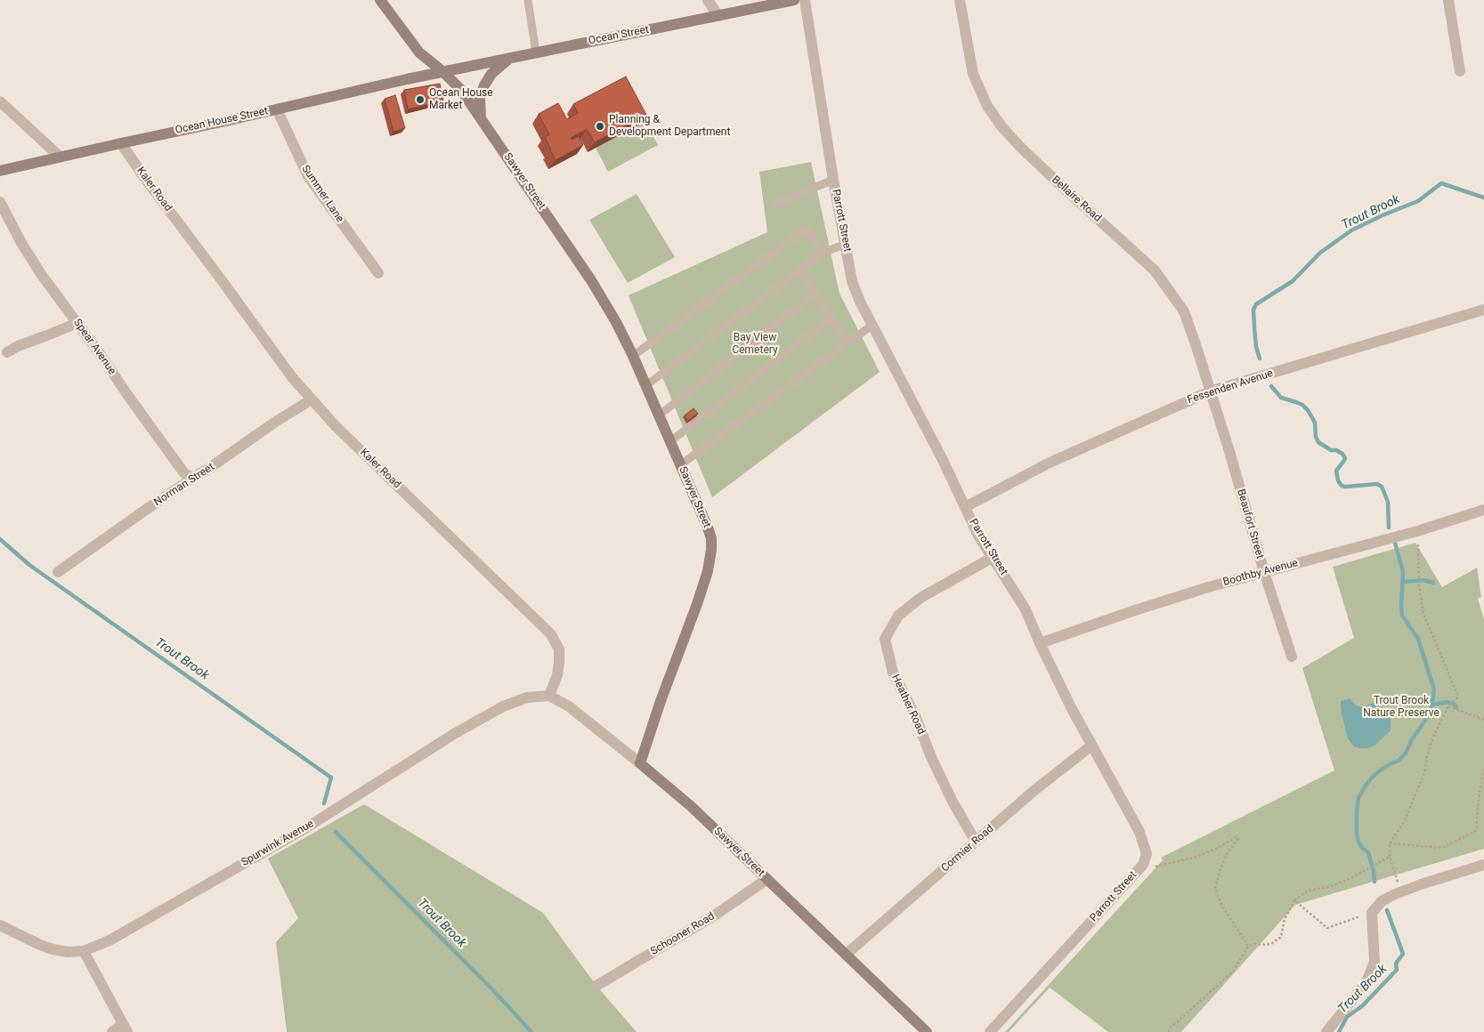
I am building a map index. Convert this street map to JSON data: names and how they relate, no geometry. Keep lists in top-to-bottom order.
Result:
{
  "streets": {
    "street": [
      "Ocean Street",
      "Ocean House Street",
      "Sawyer Street",
      "Kaler Road",
      "Summer Lane",
      "Bellaire Road",
      "Parrott Street",
      "Spear Avenue",
      "Fessenden Avenue",
      "Norman Street",
      "Beaufort Street",
      "Boothby Avenue",
      "Heather Road",
      "Spurwink Avenue",
      "Cormier Road",
      "Schooner Road"
    ]
  },
  "crossings": [
    ["Ocean Street", "Ocean House Street"],
    ["Ocean Street", "Sawyer Street"],
    ["Ocean House Street", "Sawyer Street"],
    ["Ocean House Street", "Kaler Road"],
    ["Ocean House Street", "Summer Lane"],
    ["Sawyer Street", "Cormier Road"],
    ["Sawyer Street", "Schooner Road"],
    ["Kaler Road", "Norman Street"],
    ["Kaler Road", "Spurwink Avenue"],
    ["Bellaire Road", "Fessenden Avenue"],
    ["Bellaire Road", "Beaufort Street"],
    ["Parrott Street", "Fessenden Avenue"],
    ["Parrott Street", "Boothby Avenue"],
    ["Parrott Street", "Heather Road"],
    ["Parrott Street", "Cormier Road"],
    ["Spear Avenue", "Norman Street"],
    ["Fessenden Avenue", "Beaufort Street"],
    ["Beaufort Street", "Boothby Avenue"],
    ["Heather Road", "Cormier Road"]
  ],
  "water": ["Trout Brook"],
  "parks": ["Bay View Cemetery", "Trout Brook Nature Preserve"],
  "places": ["Ocean House Market", "Planning & Development Department"]
}
